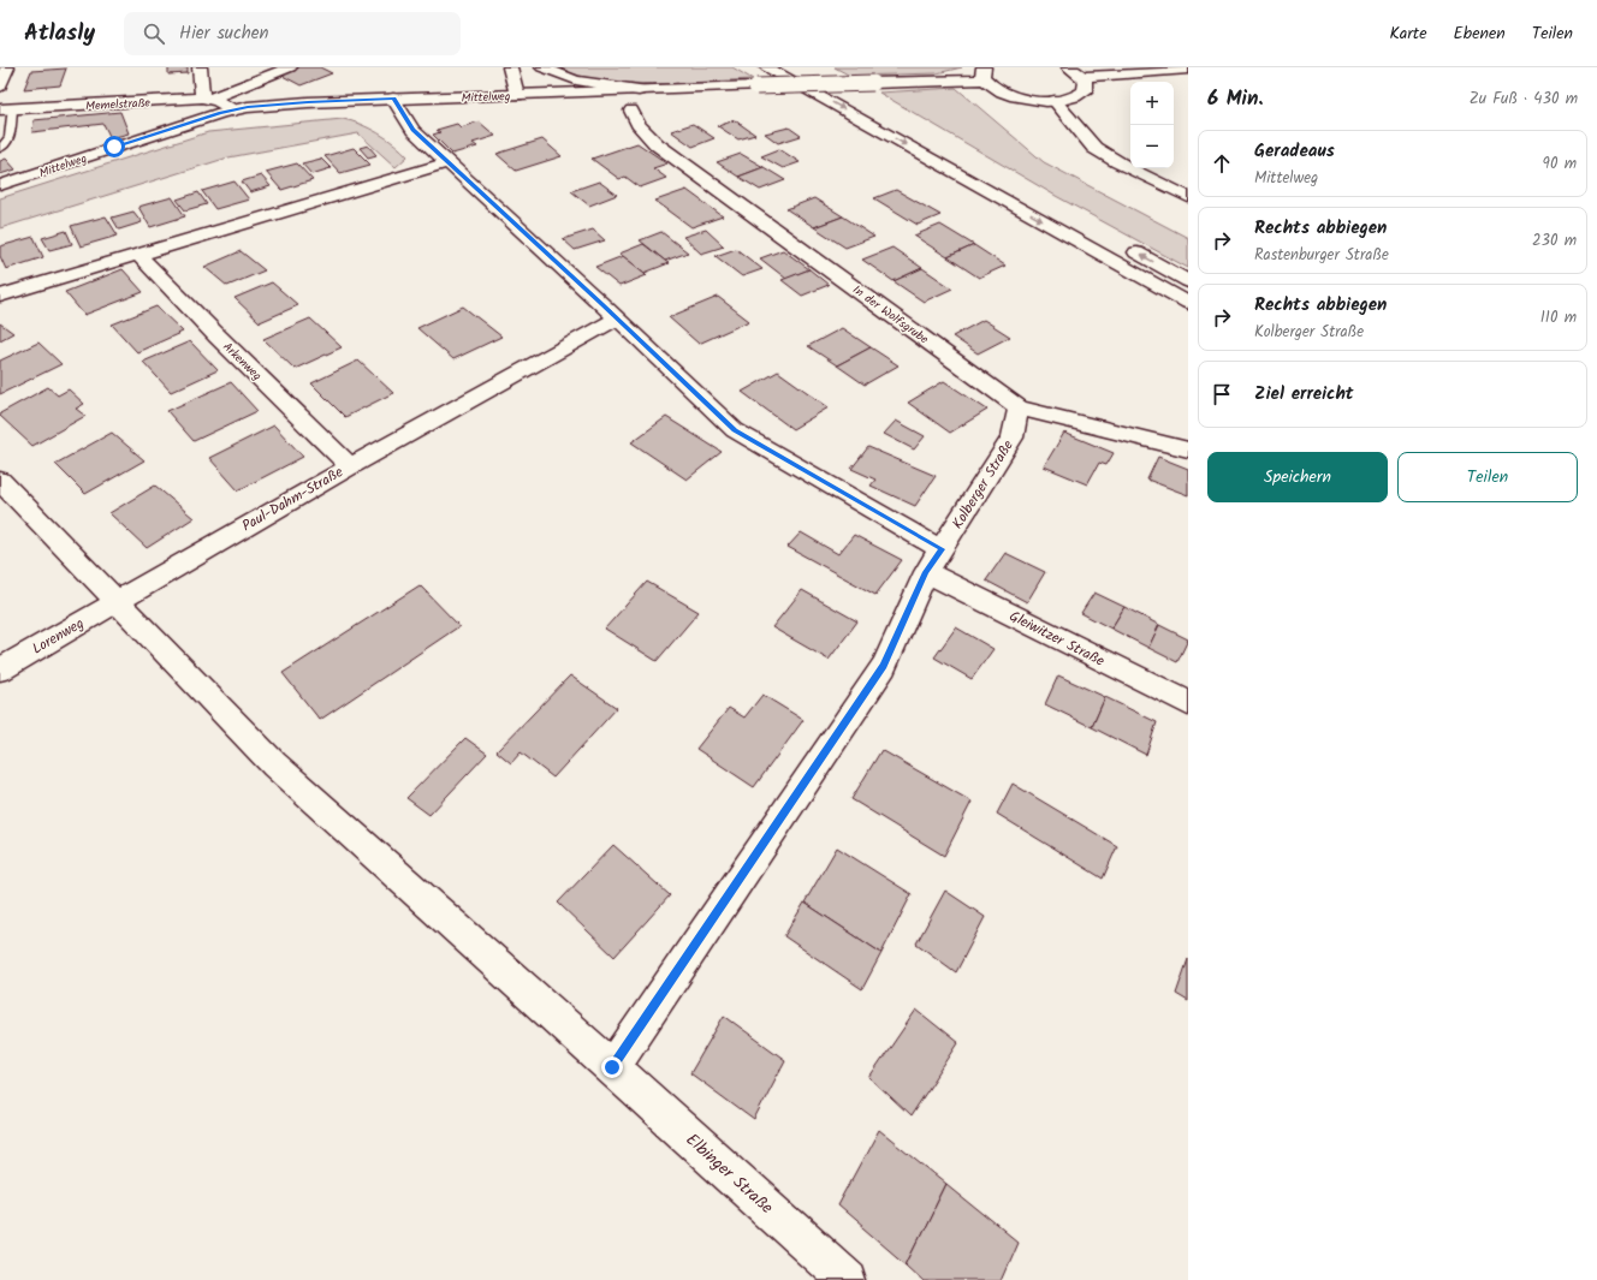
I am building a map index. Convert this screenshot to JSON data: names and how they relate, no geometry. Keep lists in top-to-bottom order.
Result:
{
  "streets": {
    "main road": [
      "Mittelweg",
      "Memelstraße",
      "In der Wolfsgrube",
      "Arkenweg",
      "Kolberger Straße",
      "Paul-Dahm-Straße",
      "Lorenweg",
      "Gleiwitzer Straße",
      "Elbinger Straße"
    ]
  },
  "crossings": [
    ["Mittelweg", "Memelstraße"],
    ["In der Wolfsgrube", "Kolberger Straße"],
    ["Arkenweg", "Paul-Dahm-Straße"],
    ["Kolberger Straße", "Gleiwitzer Straße"],
    ["Kolberger Straße", "Elbinger Straße"],
    ["Paul-Dahm-Straße", "Lorenweg"],
    ["Paul-Dahm-Straße", "Elbinger Straße"],
    ["Lorenweg", "Elbinger Straße"]
  ],
  "page": {
    "header": "Atlasly",
    "search": "Hier suchen",
    "nav": ["Karte", "Ebenen", "Teilen"],
    "heading": ["6 Min.", "Zu Fuß · 430 m"],
    "map_buttons": ["+", "−"],
    "list": [
      ["Geradeaus", "Mittelweg", "90 m"],
      ["Rechts abbiegen", "Rastenburger Straße", "230 m"],
      ["Rechts abbiegen", "Kolberger Straße", "110 m"],
      "Ziel erreicht"
    ],
    "buttons": ["Speichern", "Teilen"]
  }
}
